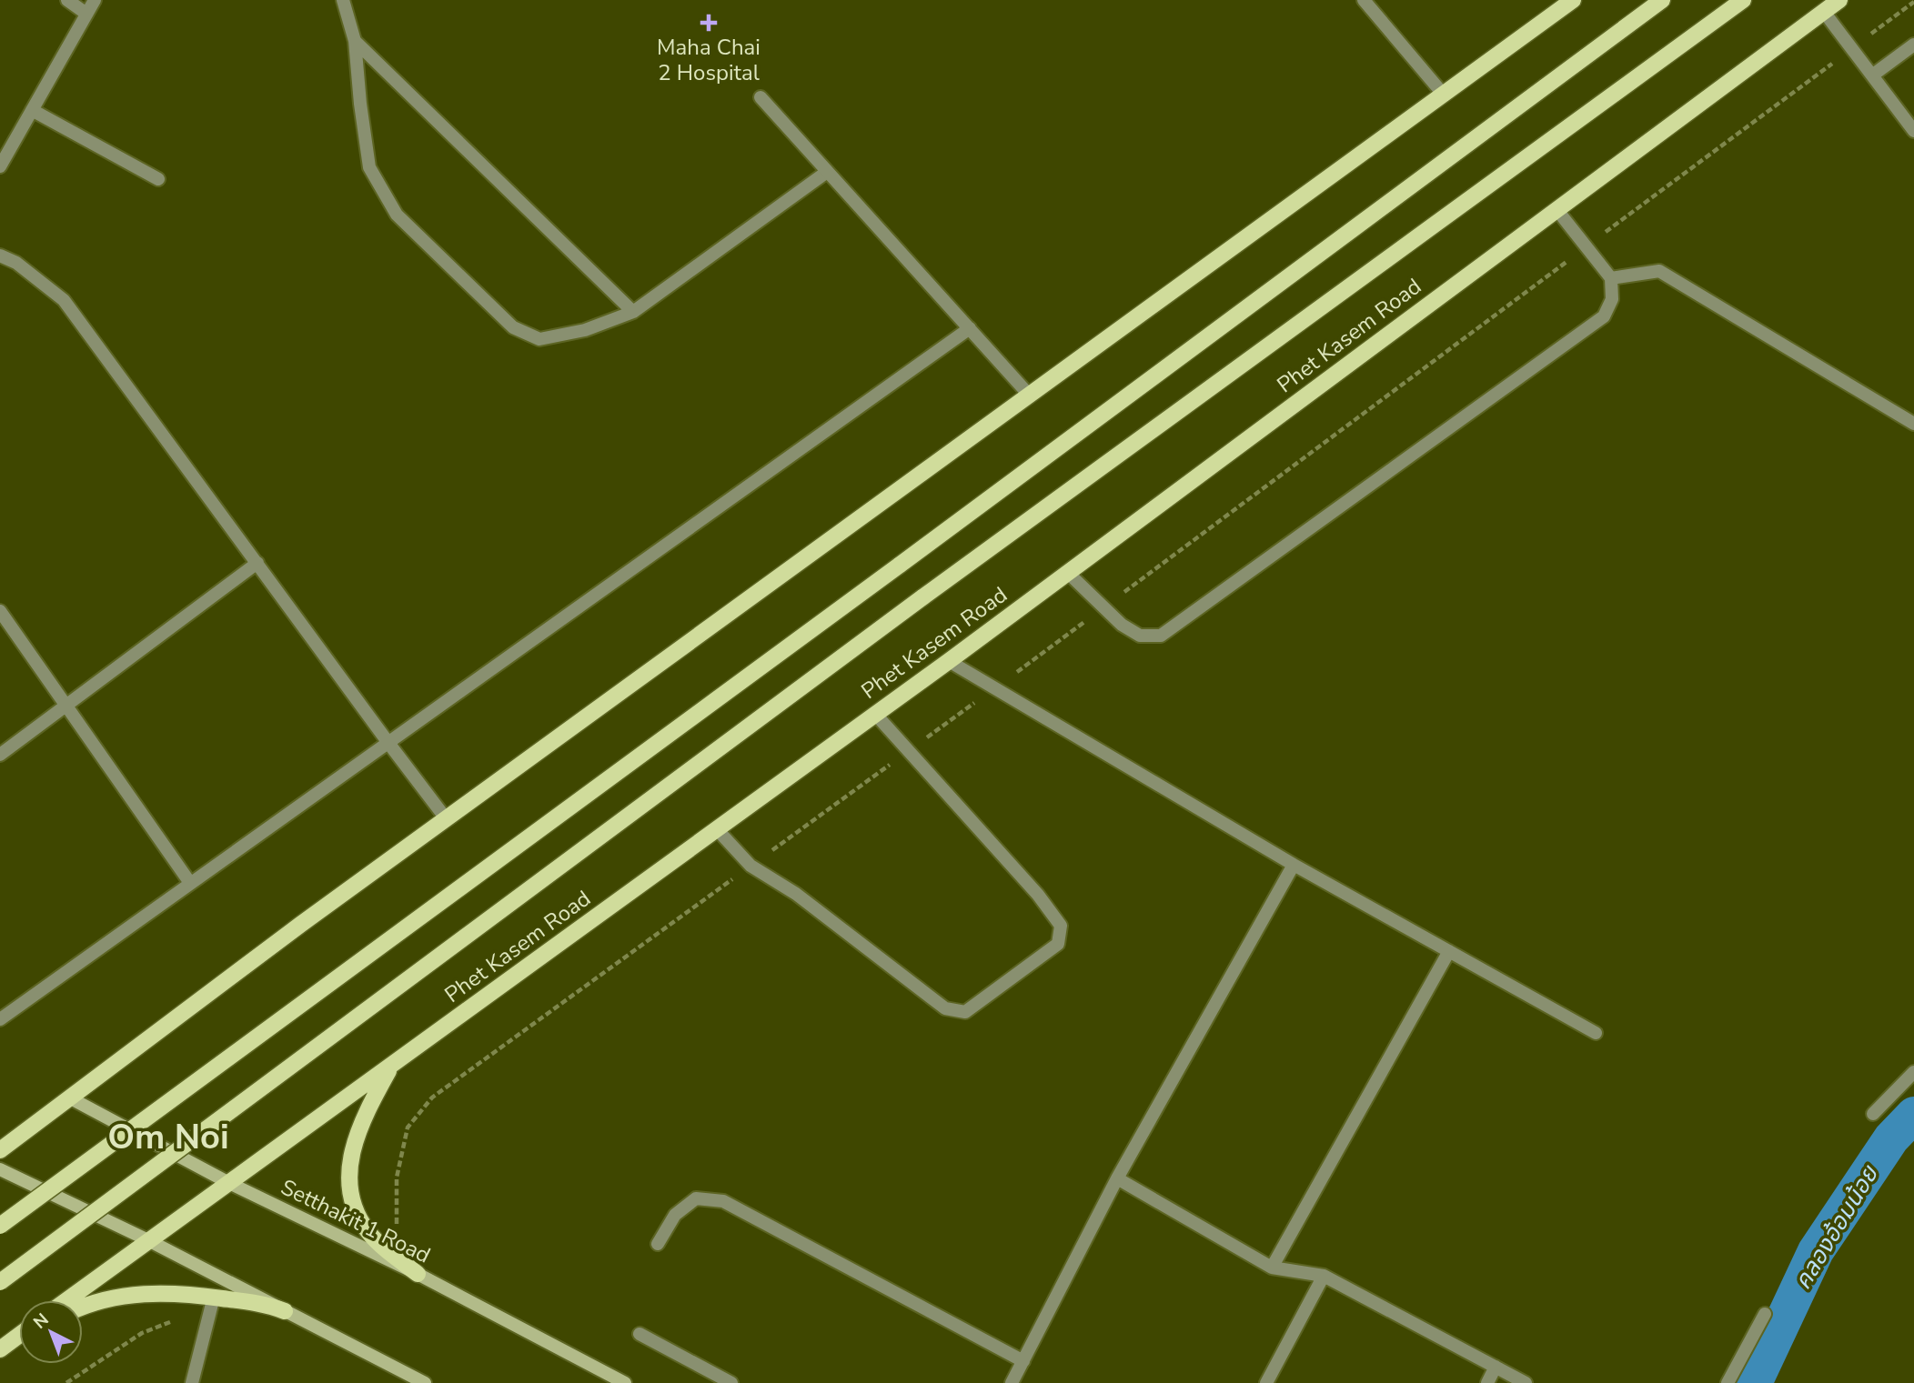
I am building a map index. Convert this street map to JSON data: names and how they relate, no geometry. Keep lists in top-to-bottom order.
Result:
{
  "streets": {
    "main road": ["Phet Kasem Road", "Setthakit 1 Road"]
  },
  "crossings": [
    ["Phet Kasem Road", "Setthakit 1 Road"]
  ],
  "districts": ["Om Noi"],
  "water": ["คลองอ้อมน้อย"],
  "places": {
    "health": ["Maha Chai 2 Hospital"]
  },
  "north": "top left"
}
